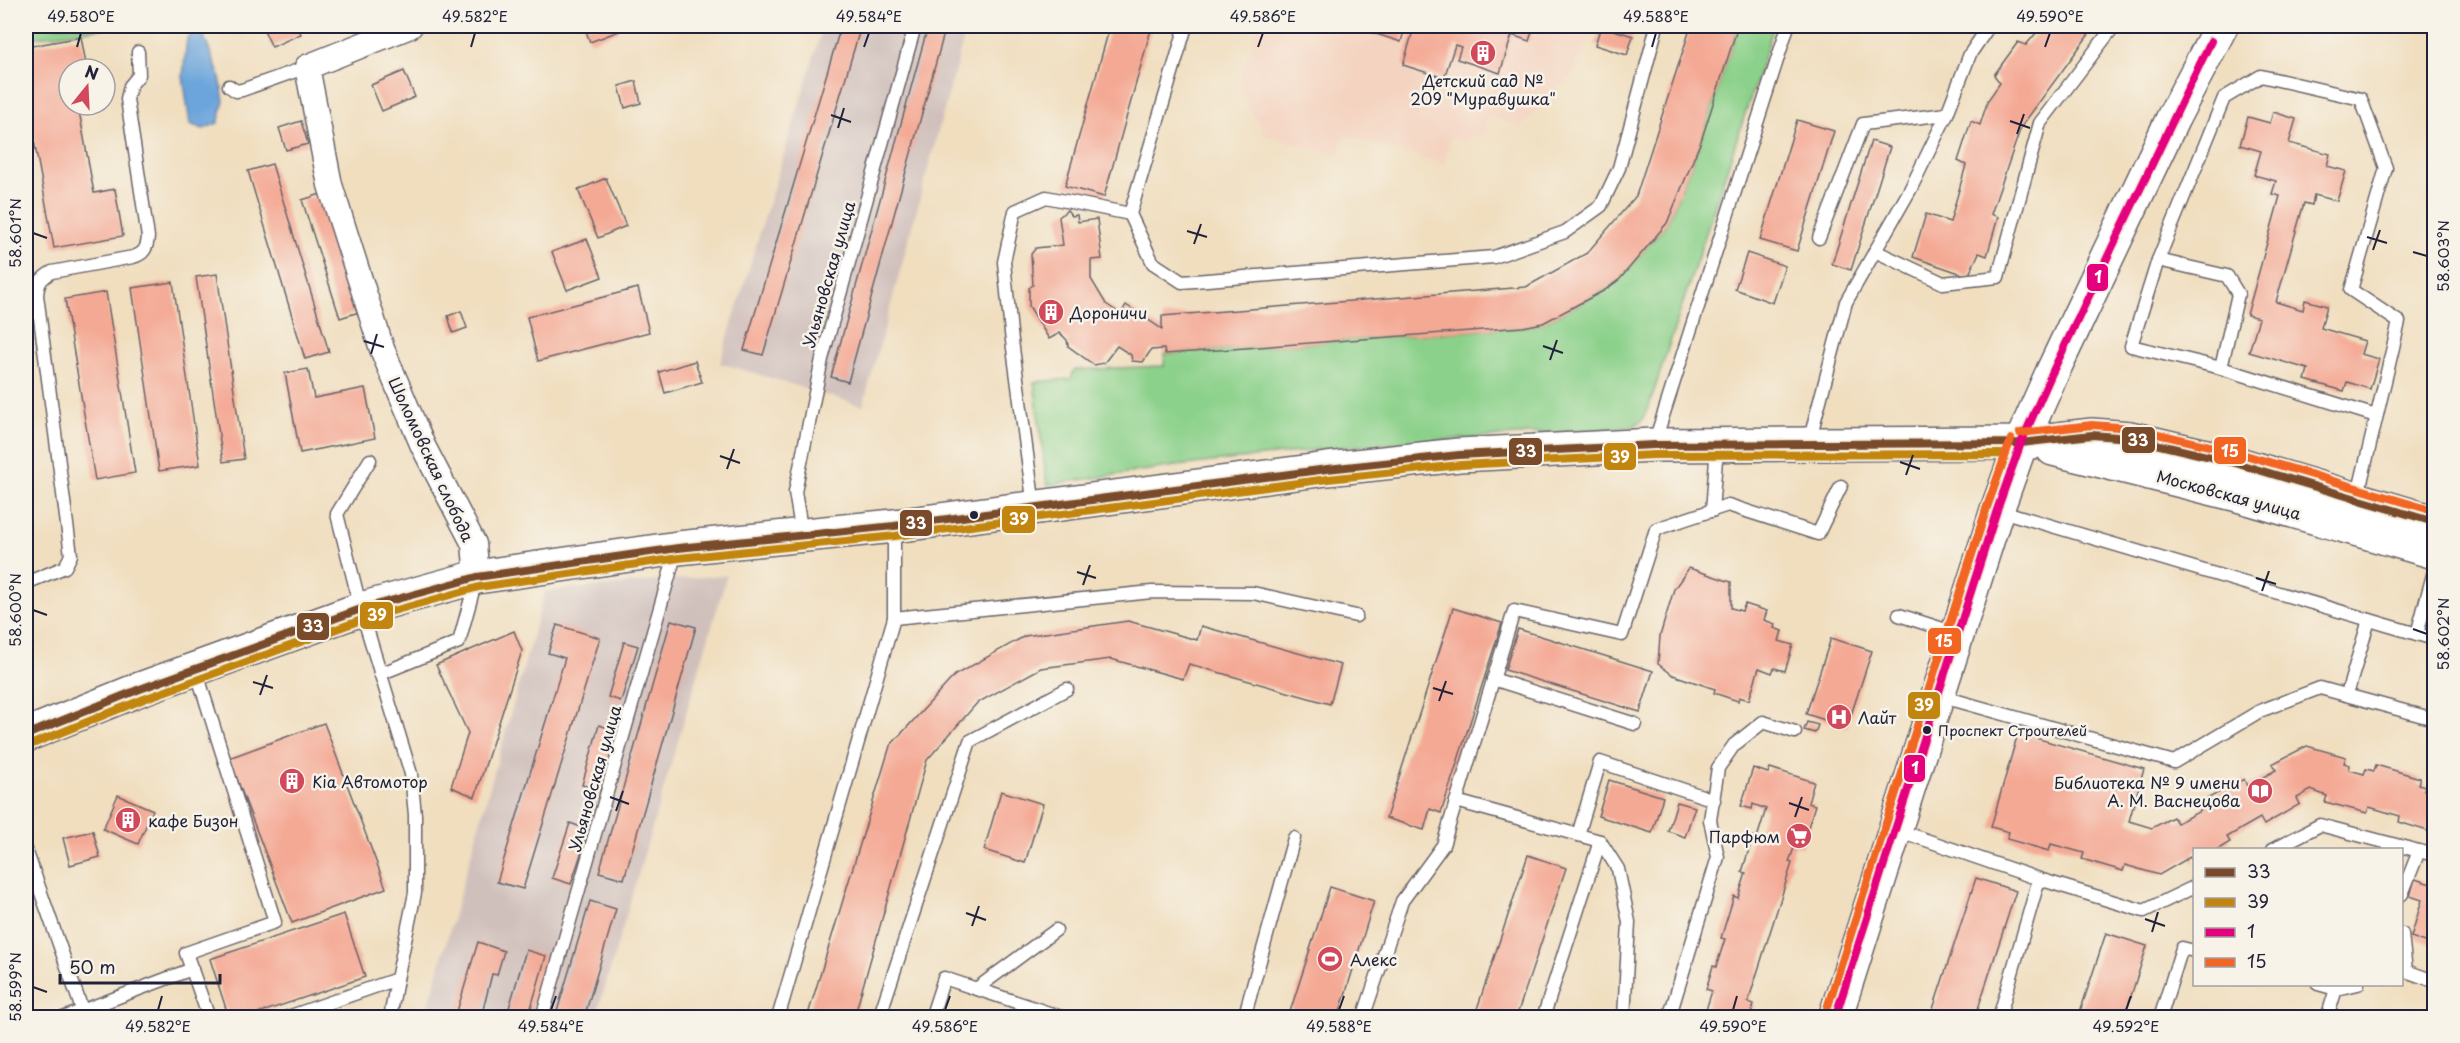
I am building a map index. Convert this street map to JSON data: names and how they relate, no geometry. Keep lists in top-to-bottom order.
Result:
{
  "streets": {
    "main road": ["Московская улица"],
    "street": ["Шоломовская слобода"],
    "lane": ["Ульяновская улица"]
  },
  "crossings": [
    ["Ульяновская улица", "Московская улица"],
    ["Шоломовская слобода", "Московская улица"]
  ],
  "places": {
    "building": [
      "Детский сад № 209 \"Муравушка\"",
      "Дороничи",
      "Kia Автомотор",
      "кафе Бизон"
    ],
    "hospital": ["Лайт"],
    "other": ["Проспект Строителей"],
    "library": ["Библиотека № 9 имени А. М. Васнецова"],
    "supermarket": ["Парфюм"],
    "sports": ["Алекс"]
  },
  "lines": [
    "transit line 1",
    "transit line 15",
    "transit line 33",
    "transit line 39"
  ],
  "legend": [
    "33",
    "39",
    "1",
    "15"
  ],
  "scale_bar": "50 m",
  "north": "top",
  "coordinates": [
    "49.580°E",
    "49.582°E",
    "49.584°E",
    "49.586°E",
    "49.588°E",
    "49.590°E",
    "58.601°N",
    "58.603°N",
    "58.600°N",
    "58.602°N",
    "58.599°N",
    "49.592°E"
  ]
}
